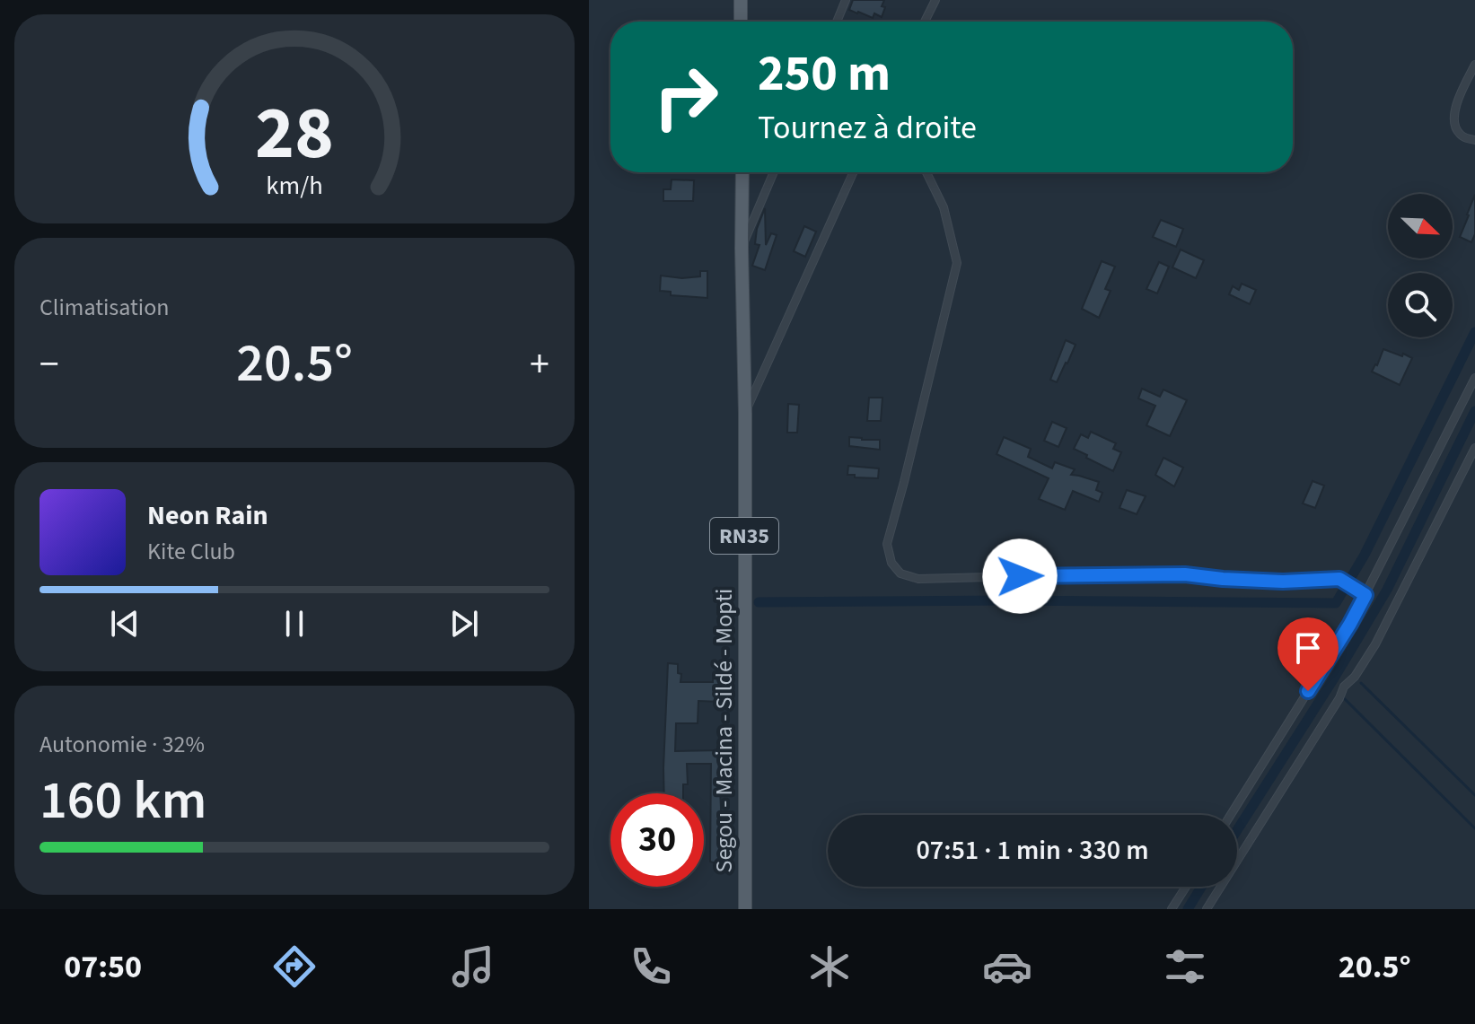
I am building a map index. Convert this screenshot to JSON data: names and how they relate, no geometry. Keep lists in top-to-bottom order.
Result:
{
  "streets": {
    "main road": ["RN35", "Segou - Macina - Sildé - Mopti"]
  },
  "north": "bottom right",
  "page": {
    "turn": ["250 m", "Tournez à droite"],
    "tile": [
      "Climatisation",
      ["Autonomie · 32%", "160 km"]
    ],
    "heat": ["−", "20.5°", "+"],
    "song": ["Neon Rain", "Kite Club"],
    "limit": "30",
    "trip": "07:51 · 1 min · 330 m",
    "tabs": ["07:50", "20.5°"],
    "gauge": ["28", "km/h"]
  }
}
